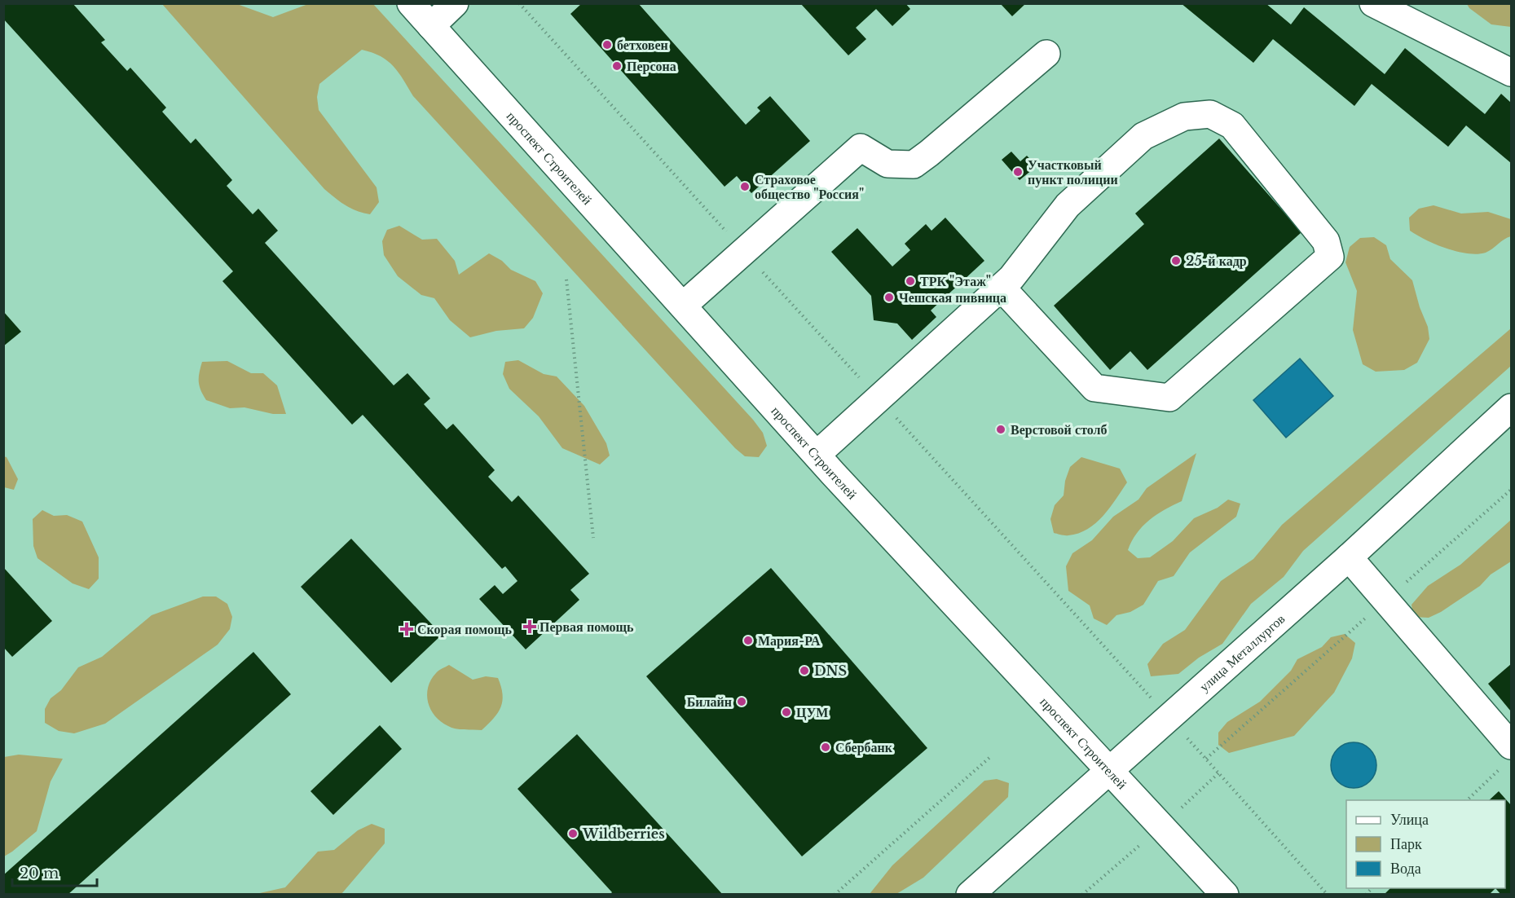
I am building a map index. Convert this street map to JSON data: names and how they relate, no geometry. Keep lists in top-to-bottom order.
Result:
{
  "streets": {
    "street": ["проспект Строителей", "улица Металлургов"]
  },
  "crossings": [
    ["проспект Строителей", "улица Металлургов"]
  ],
  "places": {
    "other": [
      "бетховен",
      "Персона",
      "Участковый пункт полиции",
      "Страховое общество \"Россия\"",
      "25-й кадр",
      "ТРК \"Этаж\"",
      "Чешская пивница",
      "Верстовой столб",
      "Мария-РА",
      "DNS",
      "Билайн",
      "ЦУМ",
      "Сбербанк",
      "Wildberries"
    ],
    "health": ["Первая помощь", "Скорая помощь"]
  },
  "legend": ["Улица", "Парк", "Вода"],
  "scale_bar": "20 m"
}
